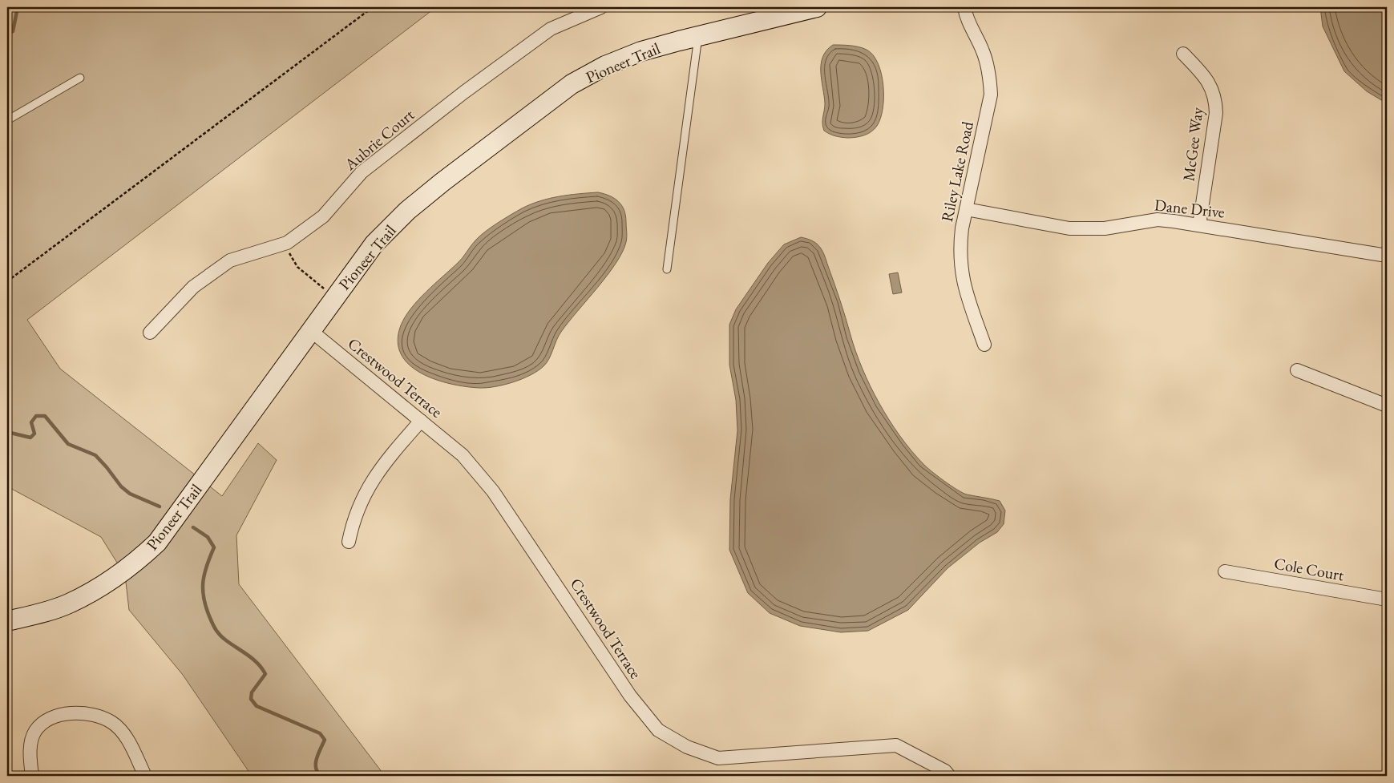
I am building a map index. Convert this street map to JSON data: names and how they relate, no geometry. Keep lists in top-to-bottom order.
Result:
{
  "streets": {
    "main road": ["Pioneer Trail"],
    "street": [
      "Aubrie Court",
      "McGee Way",
      "Riley Lake Road",
      "Dane Drive",
      "Crestwood Terrace",
      "Cole Court"
    ]
  },
  "crossings": [
    ["Pioneer Trail", "Crestwood Terrace"],
    ["McGee Way", "Dane Drive"],
    ["Riley Lake Road", "Dane Drive"]
  ]
}
